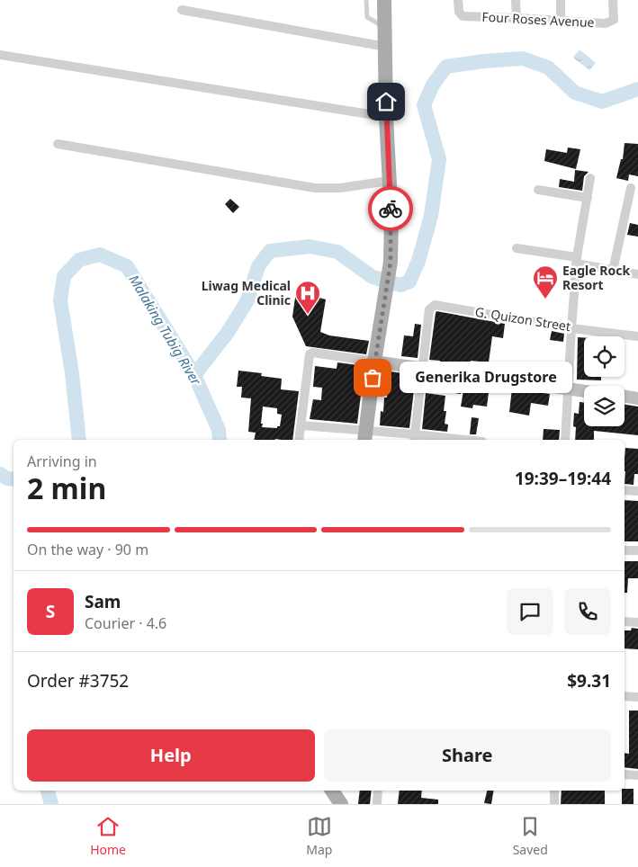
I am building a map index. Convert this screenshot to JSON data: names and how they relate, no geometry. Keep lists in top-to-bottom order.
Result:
{
  "streets": {
    "street": ["Four Roses Avenue", "G. Quizon Street"]
  },
  "water": ["Malaking Tubig River"],
  "places": {
    "hotel": ["Eagle Rock Resort"],
    "hospital": ["Liwag Medical Clinic"],
    "other": ["Generika Drugstore"]
  },
  "page": {
    "bubble": "Generika Drugstore",
    "heading": ["2 min", "Arriving in", "19:39–19:44"],
    "panel": [
      "Sam",
      "Courier · 4.6",
      "Order #3752",
      "$9.31"
    ],
    "bar": "On the way · 90 m",
    "round": "S",
    "buttons": ["Help", "Share"],
    "tabs": ["Home", "Map", "Saved"]
  }
}
